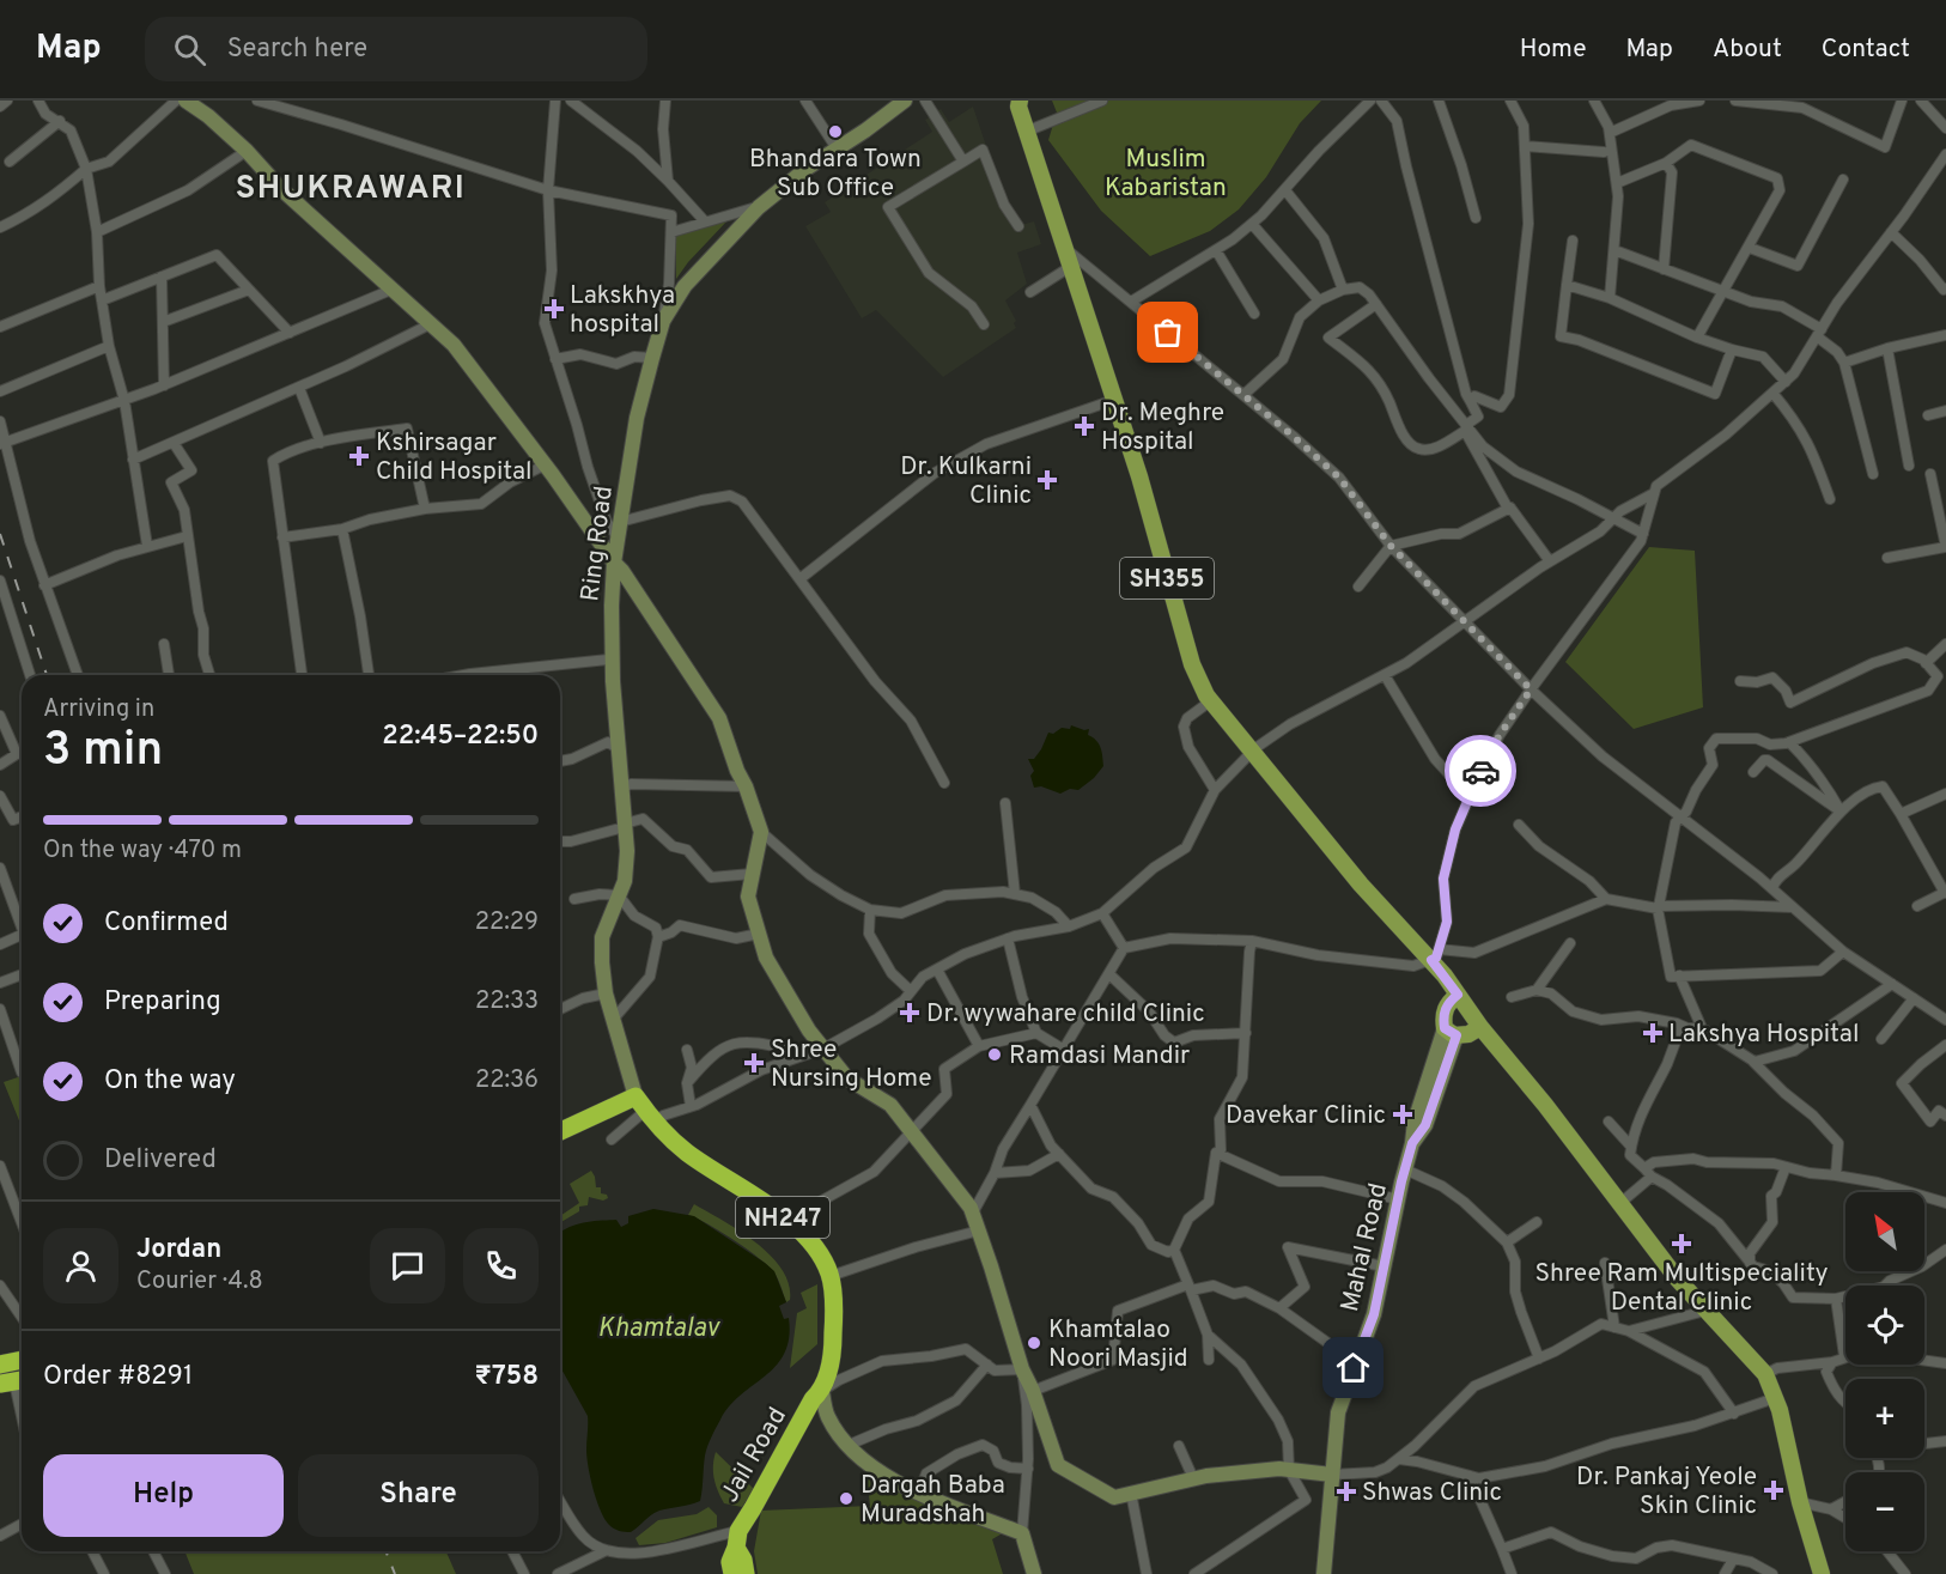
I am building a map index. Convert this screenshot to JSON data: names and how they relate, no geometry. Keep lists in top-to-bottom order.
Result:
{
  "streets": {
    "highway": ["NH247", "Jail Road"],
    "main road": ["SH355"],
    "street": ["Ring Road", "Mahal Road"]
  },
  "crossings": [
    ["Ring Road", "NH247"],
    ["NH247", "Jail Road"]
  ],
  "districts": ["SHUKRAWARI"],
  "water": ["Khamtalav"],
  "parks": ["Muslim Kabaristan"],
  "places": {
    "other": [
      "Bhandara Town Sub Office",
      "Ramdasi Mandir",
      "Khamtalao Noori Masjid",
      "Dargah Baba Muradshah"
    ],
    "health": [
      "Lakskhya hospital",
      "Dr. Meghre Hospital",
      "Kshirsagar Child Hospital",
      "Dr. Kulkarni Clinic",
      "Dr. wywahare child Clinic",
      "Lakshya Hospital",
      "Shree Nursing Home",
      "Davekar Clinic",
      "Shree Ram Multispeciality Dental Clinic",
      "Dr. Pankaj Yeole Skin Clinic",
      "Shwas Clinic"
    ]
  },
  "north": "top left",
  "page": {
    "header": "Map",
    "search": "Search here",
    "nav": [
      "Home",
      "Map",
      "About",
      "Contact"
    ],
    "heading": ["3 min", "Arriving in", "22:45–22:50"],
    "panel": [
      "Jordan",
      "Courier · 4.8",
      "Order #8291",
      "₹758"
    ],
    "bar": "On the way · 470 m",
    "list": [
      ["Confirmed", "22:29"],
      ["Preparing", "22:33"],
      ["On the way", "22:36"],
      "Delivered"
    ],
    "map_buttons": ["+", "−"],
    "buttons": ["Help", "Share"]
  }
}
